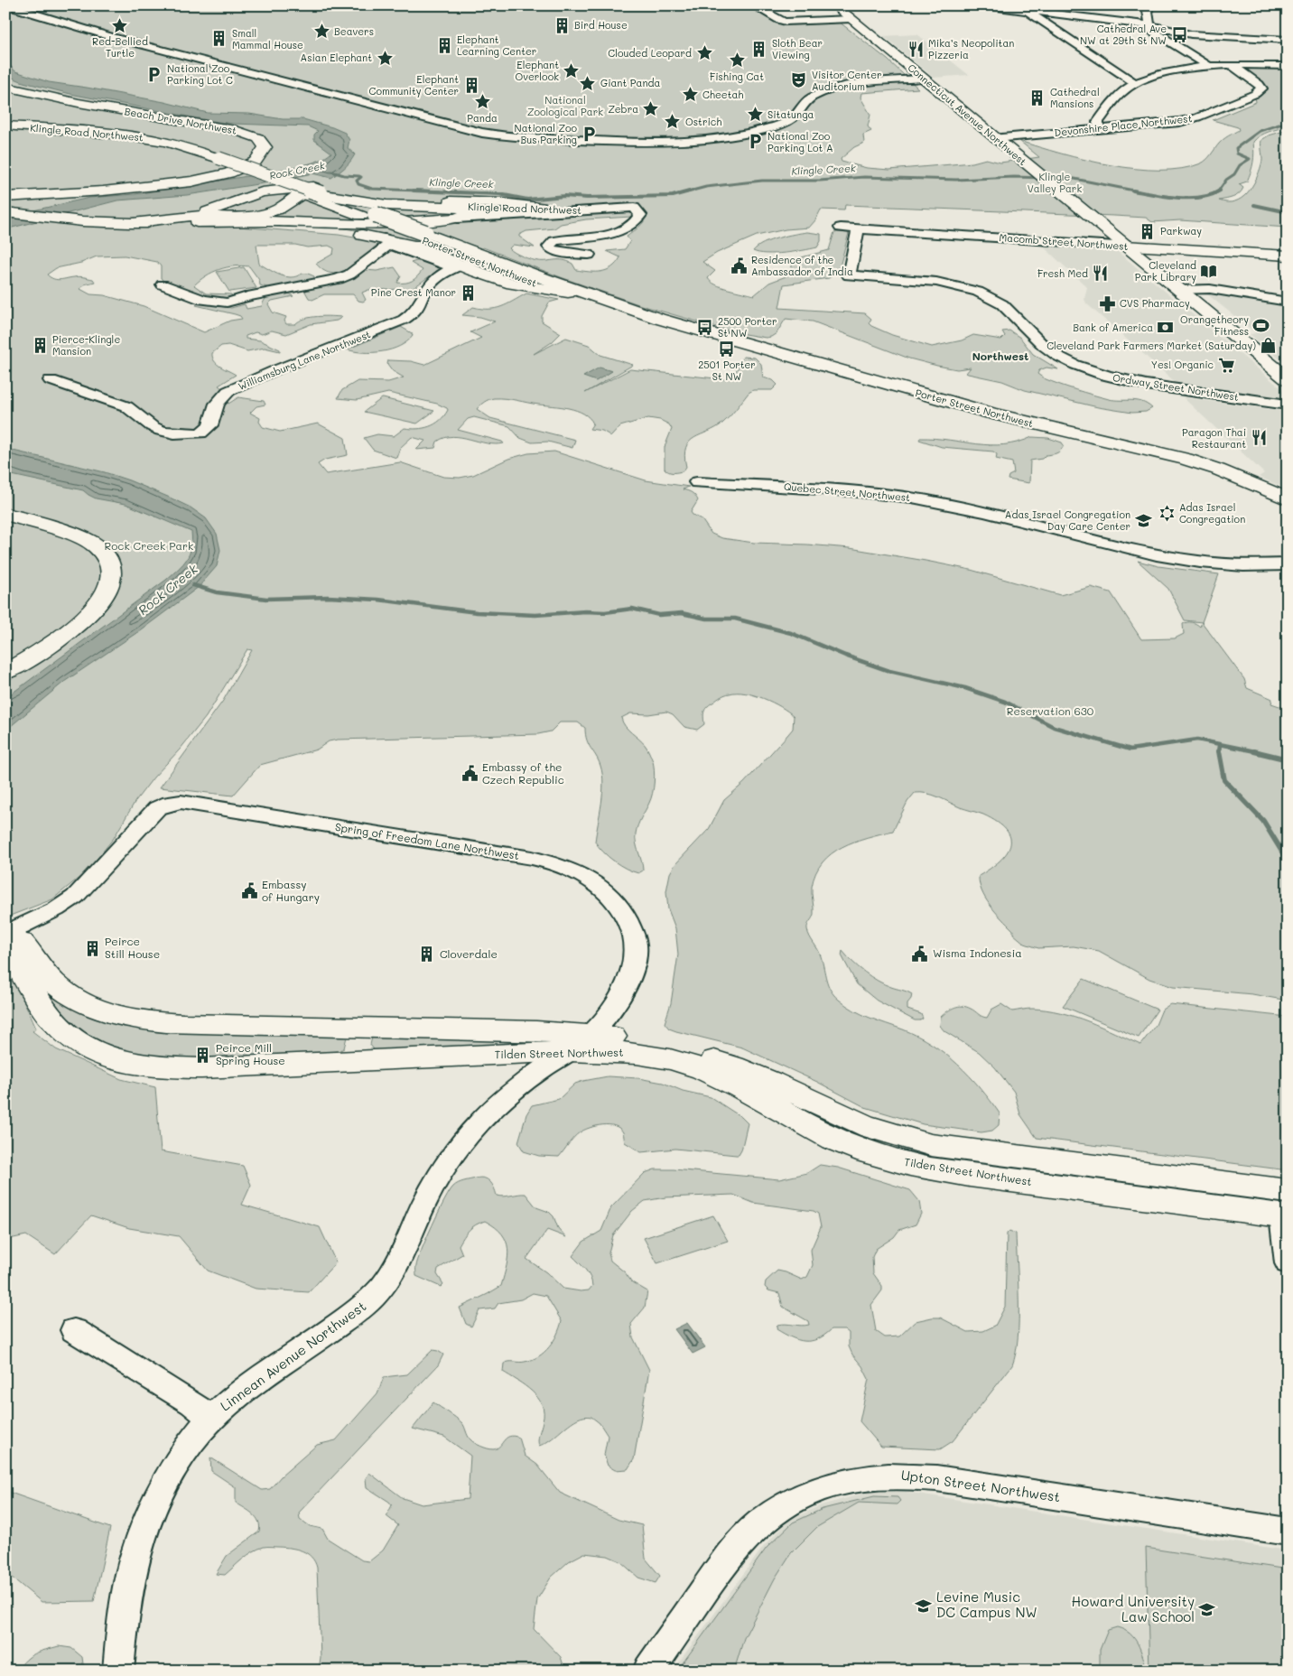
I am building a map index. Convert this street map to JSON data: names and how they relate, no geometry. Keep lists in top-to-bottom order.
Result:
{
  "streets": {
    "main road": [
      "Connecticut Avenue Northwest",
      "Beach Drive Northwest",
      "Klingle Road Northwest",
      "Macomb Street Northwest",
      "Porter Street Northwest",
      "Tilden Street Northwest"
    ],
    "street": [
      "Devonshire Place Northwest",
      "Williamsburg Lane Northwest",
      "Ordway Street Northwest",
      "Quebec Street Northwest",
      "Spring of Freedom Lane Northwest",
      "Linnean Avenue Northwest",
      "Upton Street Northwest"
    ]
  },
  "crossings": [
    ["Connecticut Avenue Northwest", "Devonshire Place Northwest"],
    ["Connecticut Avenue Northwest", "Macomb Street Northwest"],
    ["Klingle Road Northwest", "Porter Street Northwest"],
    ["Macomb Street Northwest", "Ordway Street Northwest"],
    ["Porter Street Northwest", "Williamsburg Lane Northwest"],
    ["Spring of Freedom Lane Northwest", "Tilden Street Northwest"],
    ["Spring of Freedom Lane Northwest", "Linnean Avenue Northwest"],
    ["Tilden Street Northwest", "Linnean Avenue Northwest"]
  ],
  "districts": ["Northwest"],
  "water": ["Klingle Creek", "Rock Creek"],
  "parks": [
    "National Zoological Park",
    "Klingle Valley Park",
    "Rock Creek Park",
    "Reservation 630"
  ],
  "places": {
    "place": [
      "Red-Bellied Turtle",
      "Beavers",
      "Clouded Leopard",
      "Asian Elephant",
      "Fishing Cat",
      "Elephant Overlook",
      "Giant Panda",
      "Cheetah",
      "Panda",
      "Zebra",
      "Sitatunga",
      "Ostrich"
    ],
    "building": [
      "Bird House",
      "Small Mammal House",
      "Elephant Learning Center",
      "Sloth Bear Viewing",
      "Elephant Community Center",
      "Cathedral Mansions",
      "Parkway",
      "Pine Crest Manor",
      "Pierce-Klingle Mansion",
      "Peirce Still House",
      "Cloverdale",
      "Peirce Mill Spring House"
    ],
    "bus stop": ["Cathedral Ave NW at 29th St NW", "2500 Porter St NW", "2501 Porter St NW"],
    "restaurant": ["Mika’s Neopolitan Pizzeria", "Fresh Med", "Paragon Thai Restaurant"],
    "parking": ["National Zoo Parking Lot C", "National Zoo Bus Parking", "National Zoo Parking Lot A"],
    "theatre": ["Visitor Center Auditorium"],
    "public building": [
      "Residence of the Ambassador of India",
      "Embassy of the Czech Republic",
      "Embassy of Hungary",
      "Wisma Indonesia"
    ],
    "library": ["Cleveland Park Library"],
    "pharmacy": ["CVS Pharmacy"],
    "sports": ["Orangetheory Fitness"],
    "bank": ["Bank of America"],
    "shop": ["Cleveland Park Farmers Market (Saturday)"],
    "supermarket": ["Yes! Organic"],
    "synagogue": ["Adas Israel Congregation"],
    "school or university": ["Adas Israel Congregation Day Care Center", "Levine Music DC Campus NW", "Howard University Law School"]
  }
}
